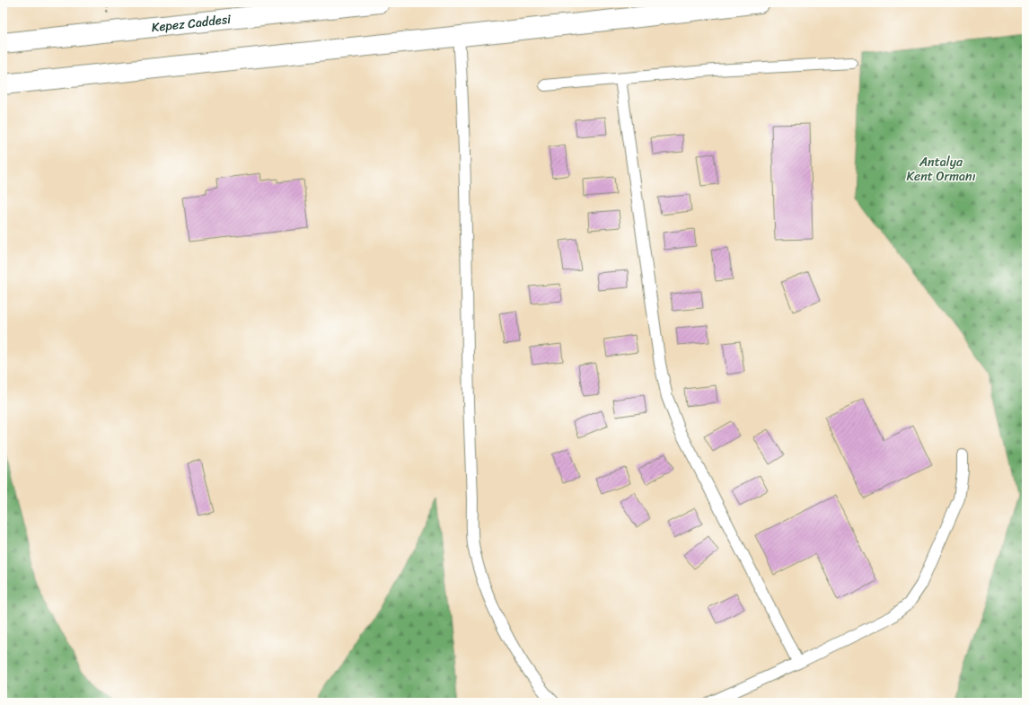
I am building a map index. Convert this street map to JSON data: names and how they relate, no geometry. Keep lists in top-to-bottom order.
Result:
{
  "streets": {
    "main road": ["Kepez Caddesi"]
  },
  "parks": ["Antalya Kent Ormanı"]
}
